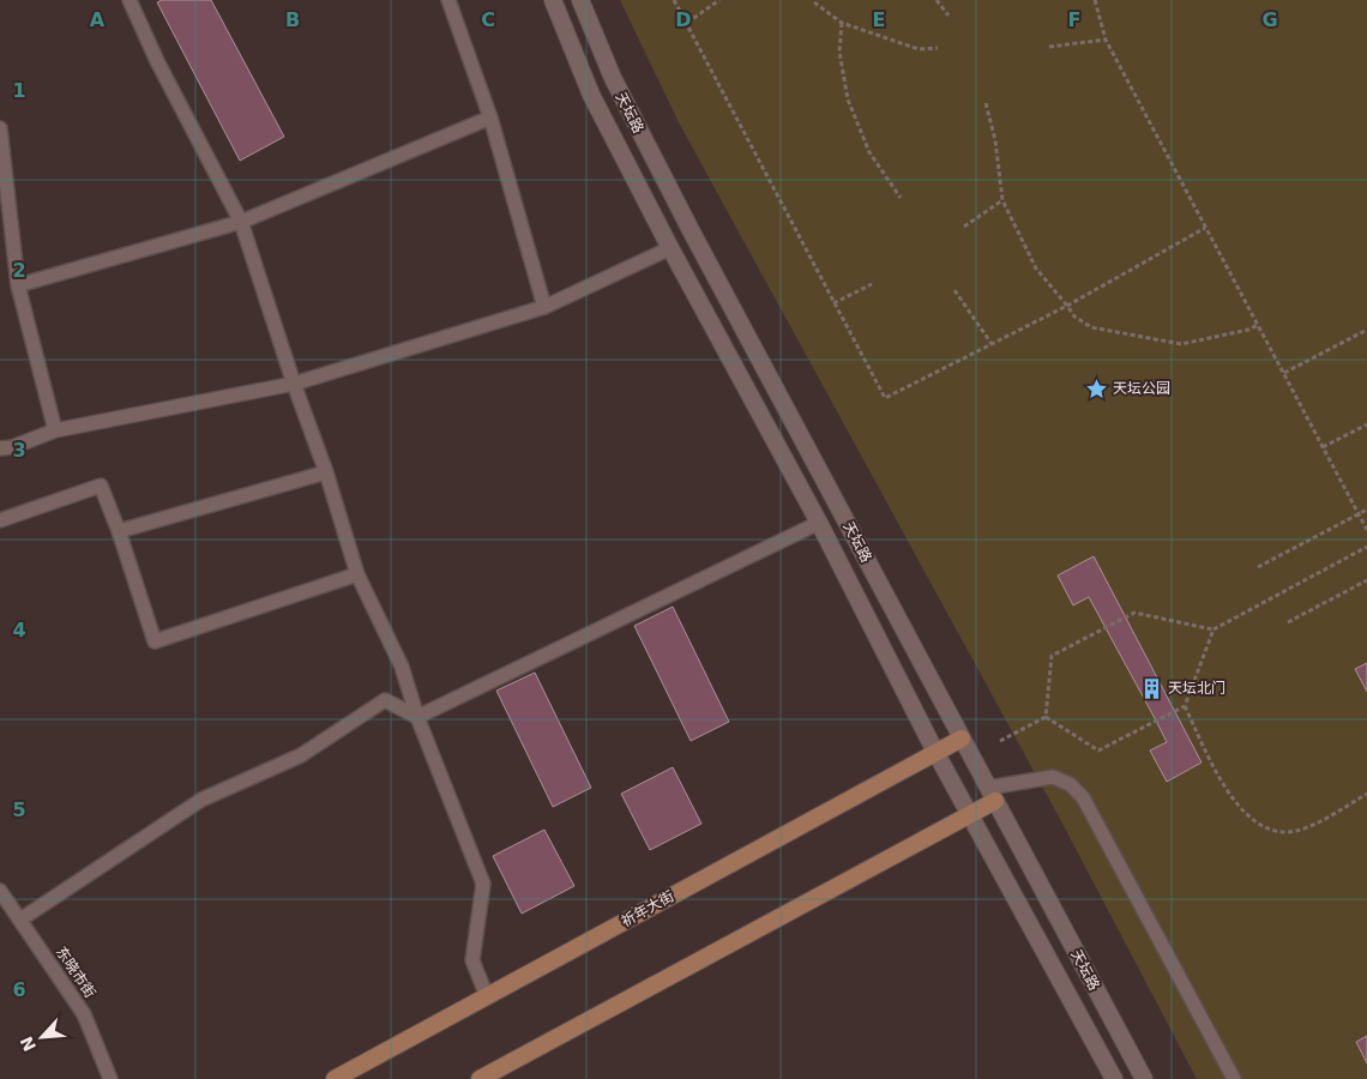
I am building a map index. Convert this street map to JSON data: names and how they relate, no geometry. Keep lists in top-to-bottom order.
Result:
{
  "streets": {
    "main road": ["祈年大街"],
    "street": ["天坛路"],
    "lane": ["东晓市街"]
  },
  "crossings": [
    ["天坛路", "祈年大街"]
  ],
  "places": {
    "place": ["天坛公园"],
    "building": ["天坛北门"]
  },
  "north": "bottom left",
  "grid": {
    "columns": [
      "A",
      "B",
      "C",
      "D",
      "E",
      "F",
      "G"
    ],
    "rows": [
      "1",
      "2",
      "3",
      "4",
      "5",
      "6"
    ]
  }
}
